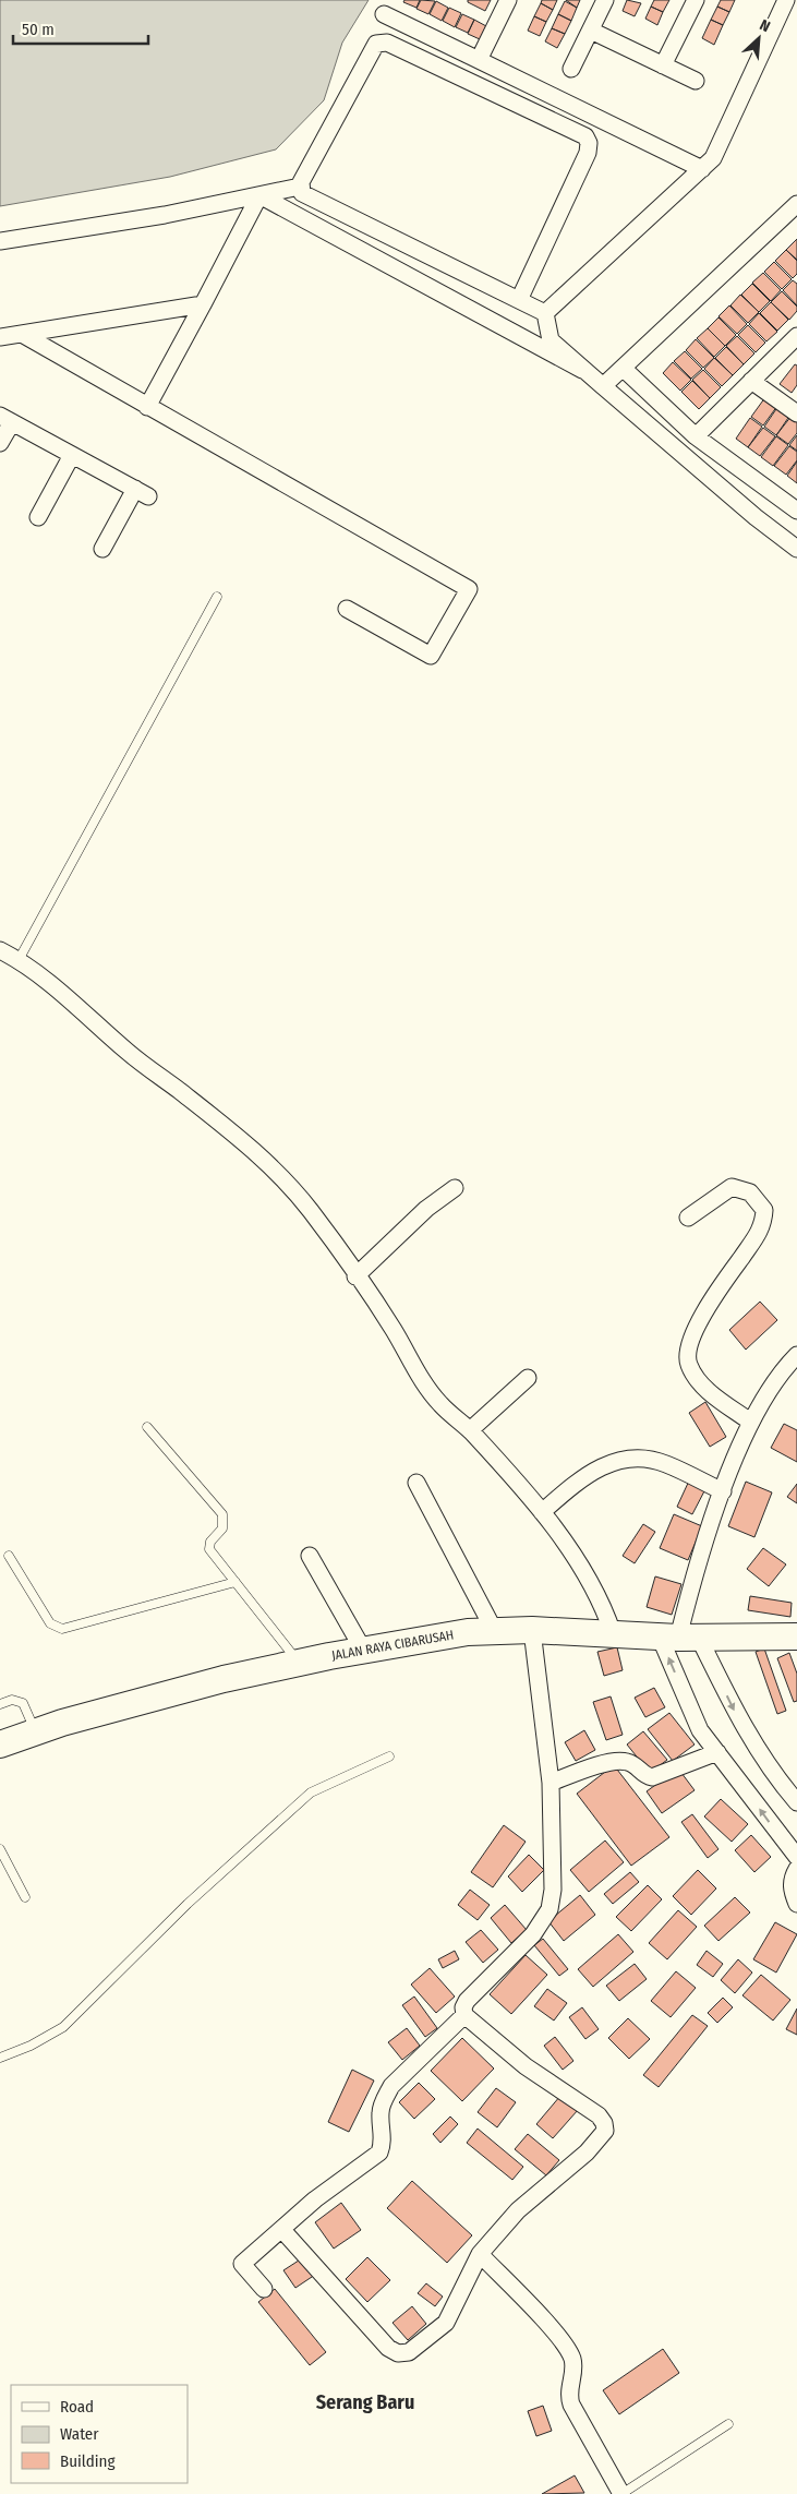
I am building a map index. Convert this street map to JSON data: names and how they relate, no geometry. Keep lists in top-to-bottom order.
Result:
{
  "streets": {
    "main road": ["JALAN RAYA CIBARUSAH"]
  },
  "districts": ["Serang Baru"],
  "legend": ["Road", "Water", "Building"],
  "scale_bar": "50 m",
  "north": "top right"
}
